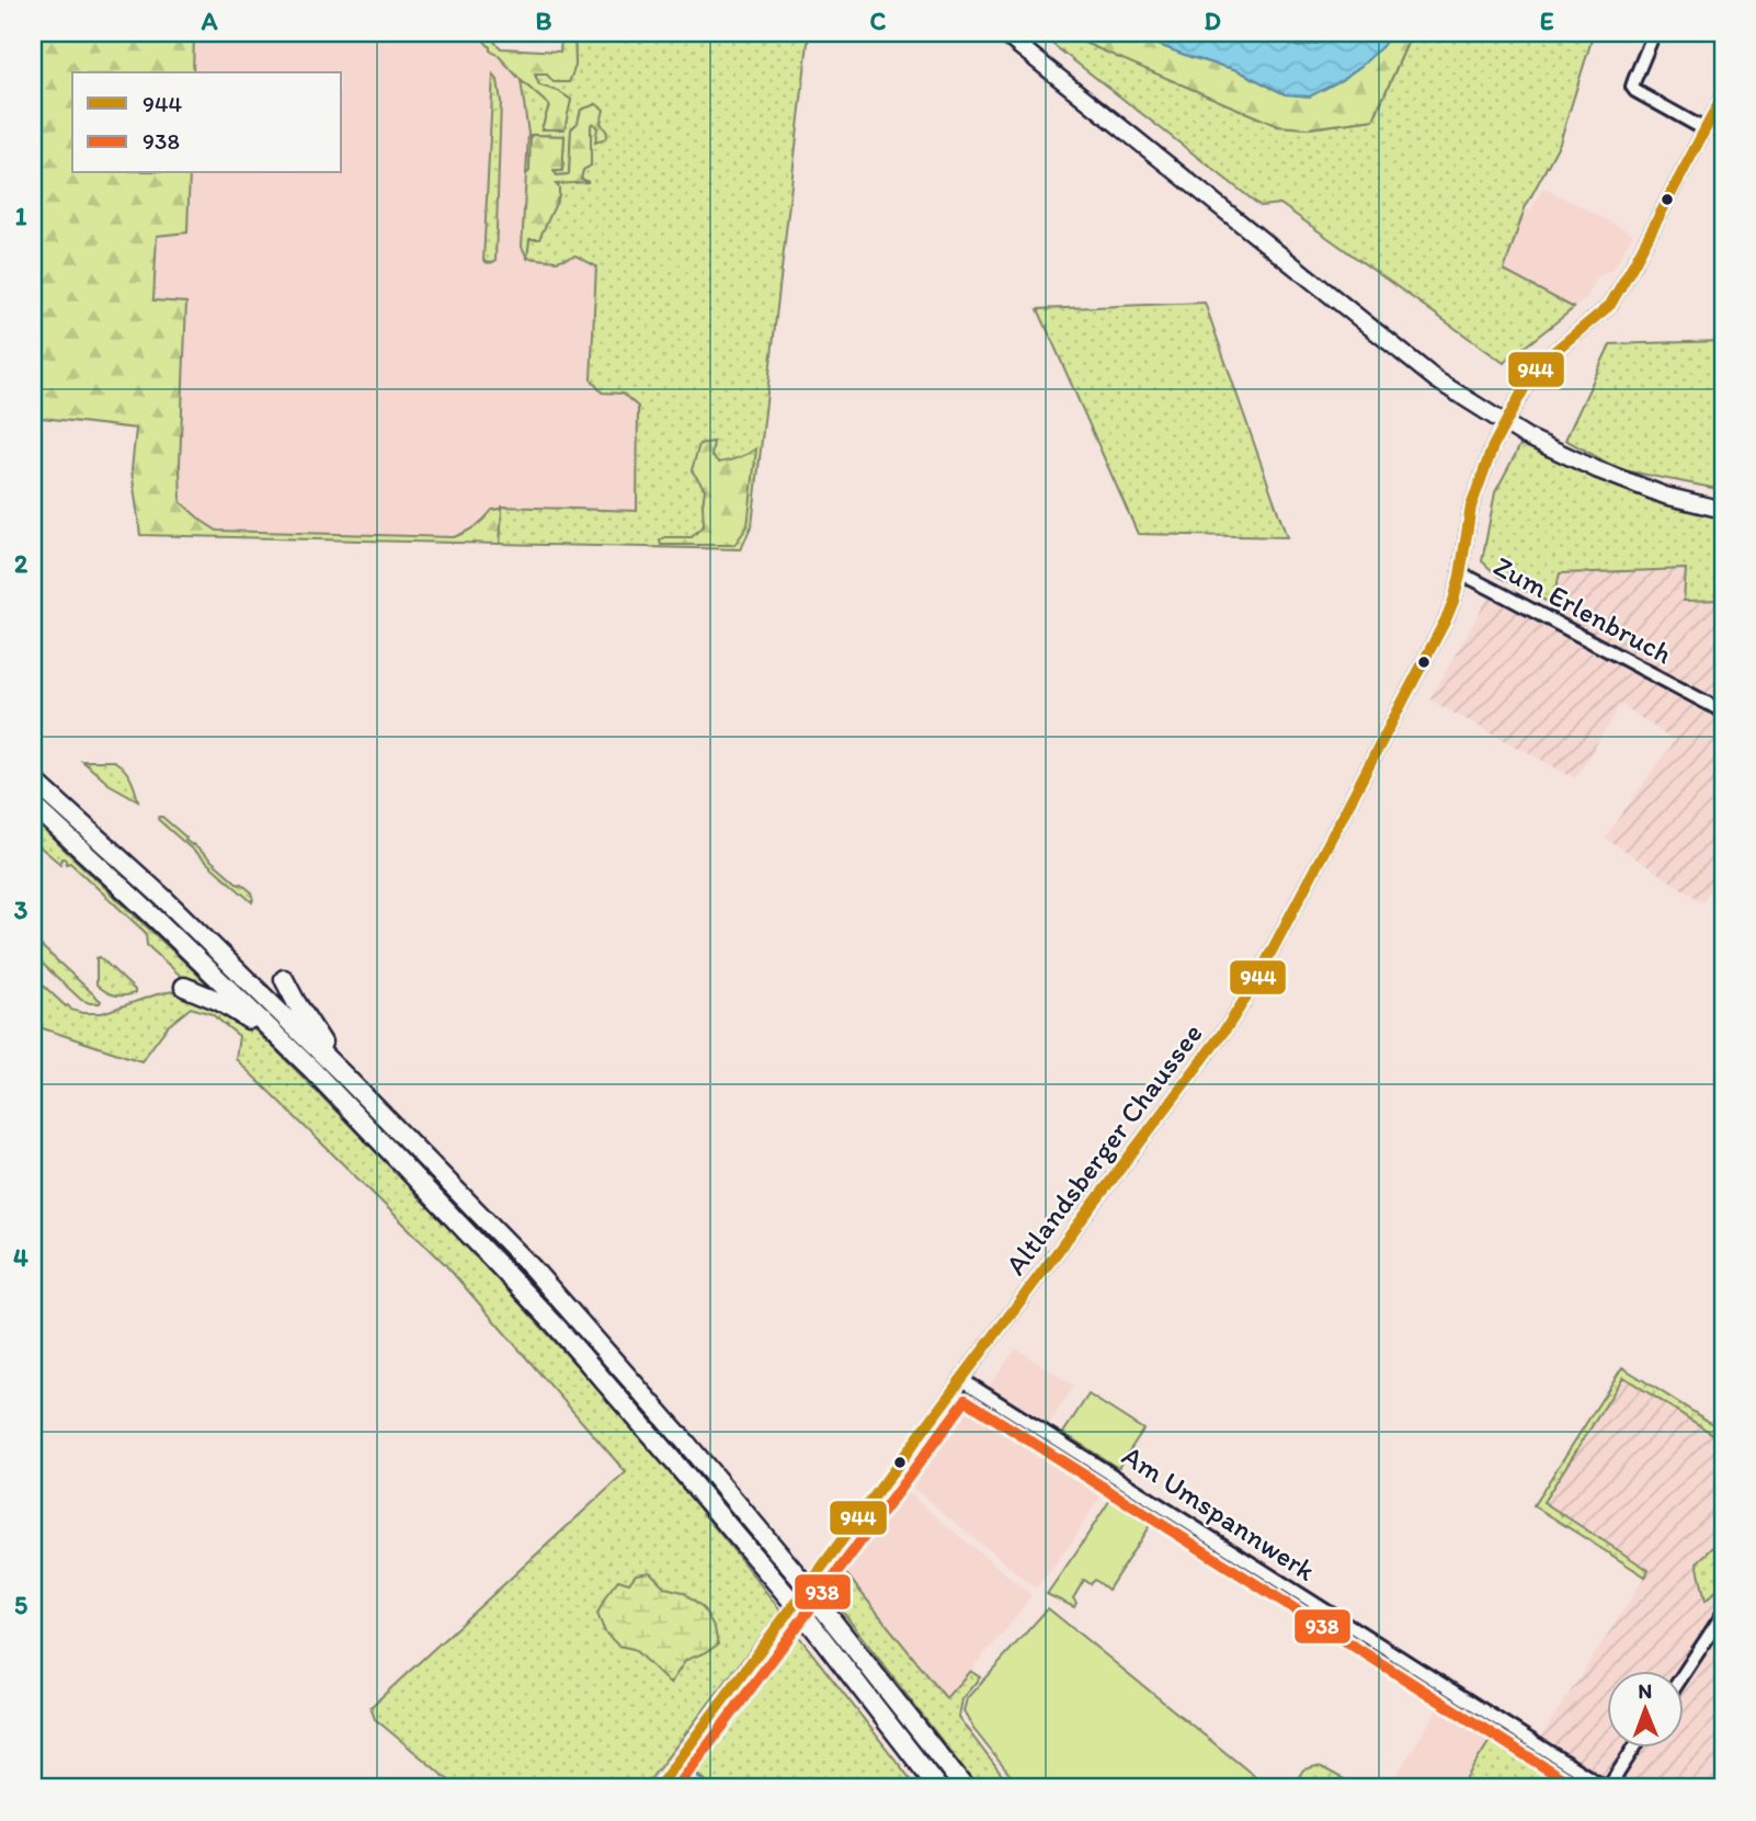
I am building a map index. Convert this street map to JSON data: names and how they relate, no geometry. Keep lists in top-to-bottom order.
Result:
{
  "streets": {
    "street": ["Zum Erlenbruch", "Altlandsberger Chaussee", "Am Umspannwerk"]
  },
  "crossings": [
    ["Zum Erlenbruch", "Altlandsberger Chaussee"],
    ["Altlandsberger Chaussee", "Am Umspannwerk"]
  ],
  "lines": ["transit line 944", "transit line 938"],
  "legend": ["944", "938"],
  "north": "top",
  "grid": {
    "columns": [
      "A",
      "B",
      "C",
      "D",
      "E"
    ],
    "rows": [
      "1",
      "2",
      "3",
      "4",
      "5"
    ]
  }
}
